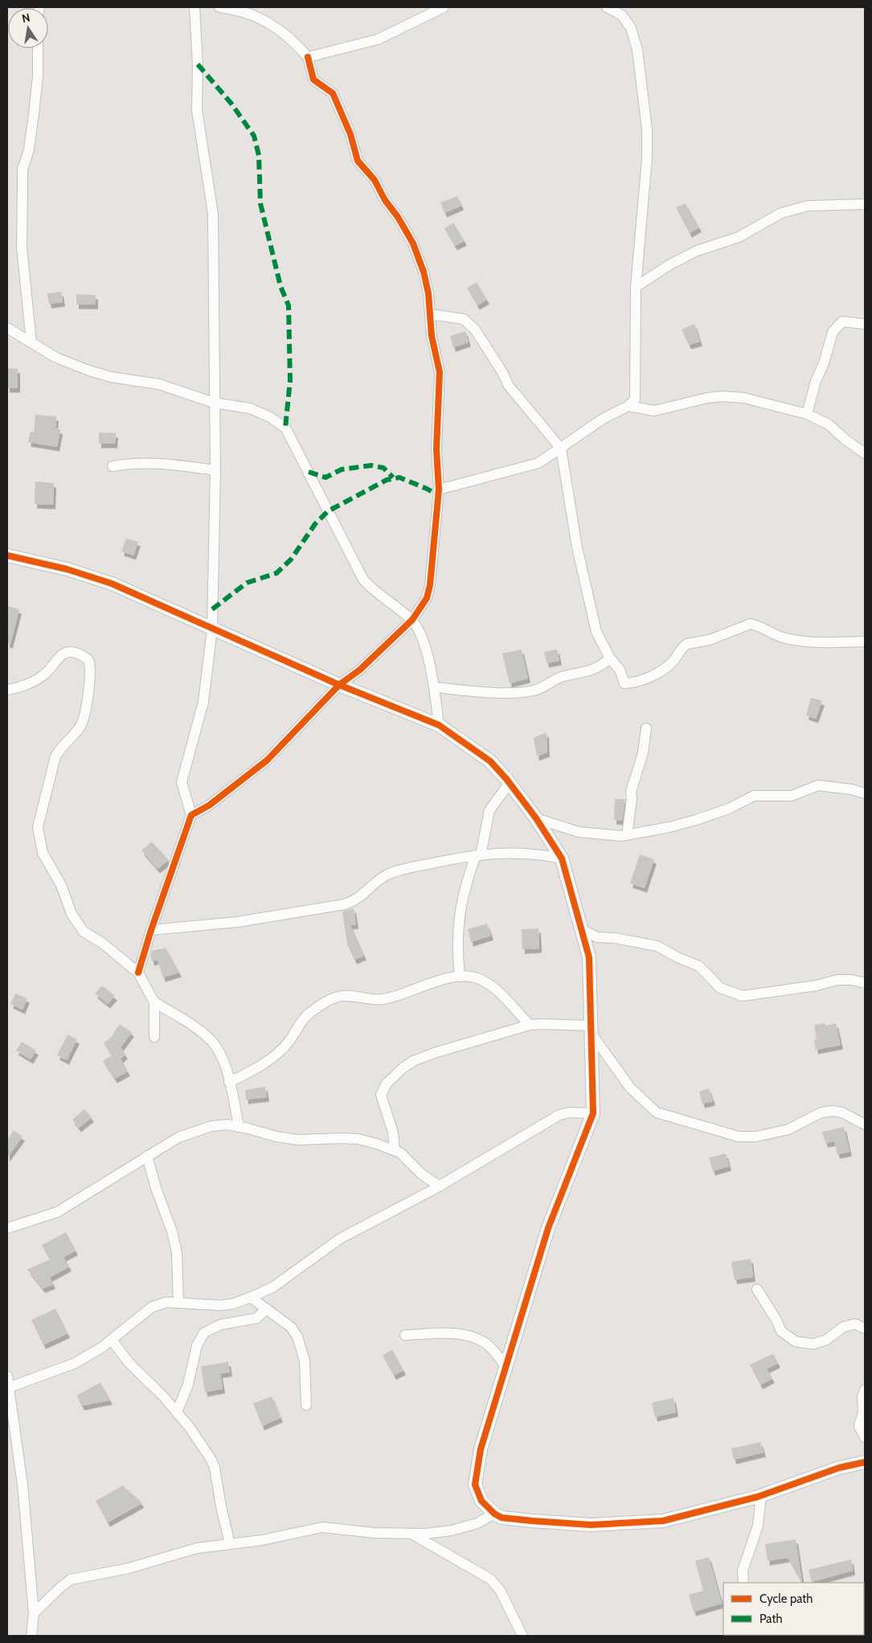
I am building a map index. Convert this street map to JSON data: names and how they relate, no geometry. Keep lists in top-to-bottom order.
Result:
{
  "legend": ["Cycle path", "Path"],
  "north": "top"
}
